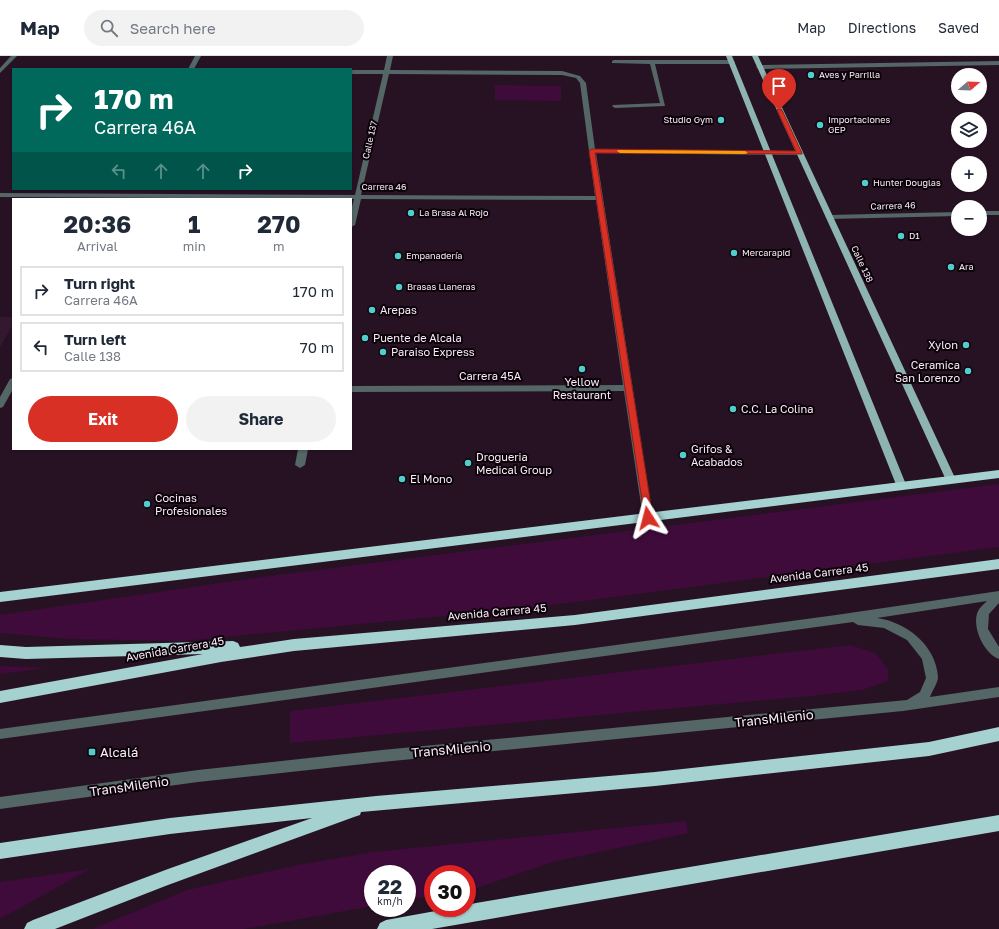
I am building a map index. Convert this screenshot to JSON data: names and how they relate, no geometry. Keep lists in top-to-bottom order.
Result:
{
  "streets": {
    "highway": ["Avenida Carrera 45"],
    "main road": ["Calle 138"],
    "street": [
      "Calle 137",
      "Carrera 46",
      "Carrera 45A",
      "TransMilenio"
    ]
  },
  "crossings": [
    ["Calle 137", "Carrera 46"],
    ["Carrera 46", "Calle 138"]
  ],
  "places": {
    "other": [
      "Aves y Parrilla",
      "Studio Gym",
      "Importaciones GEP",
      "Hunter Douglas",
      "La Brasa Al Rojo",
      "D1",
      "Mercarapid",
      "Empanadería",
      "Ara",
      "Brasas Llaneras",
      "Arepas",
      "Puente de Alcala",
      "Xylon",
      "Paraiso Express",
      "Yellow Restaurant",
      "Ceramica San Lorenzo",
      "C.C. La Colina",
      "Grifos & Acabados",
      "Drogueria Medical Group",
      "El Mono",
      "Cocinas Profesionales"
    ],
    "transit": ["Alcalá"]
  },
  "north": "right",
  "page": {
    "header": "Map",
    "search": "Search here",
    "nav": ["Map", "Directions", "Saved"],
    "map_buttons": ["+", "−"],
    "turn": ["170 m", "Carrera 46A"],
    "eta": [
      "20:36",
      "Arrival",
      "1",
      "min",
      "270",
      "m"
    ],
    "list": [
      {
        "name": "Turn right",
        "note": "Carrera 46A",
        "value": "170 m"
      },
      {
        "name": "Turn left",
        "note": "Calle 138",
        "value": "70 m"
      }
    ],
    "buttons": ["Exit", "Share"],
    "speed": "22 km/h",
    "limit": "30"
  }
}
